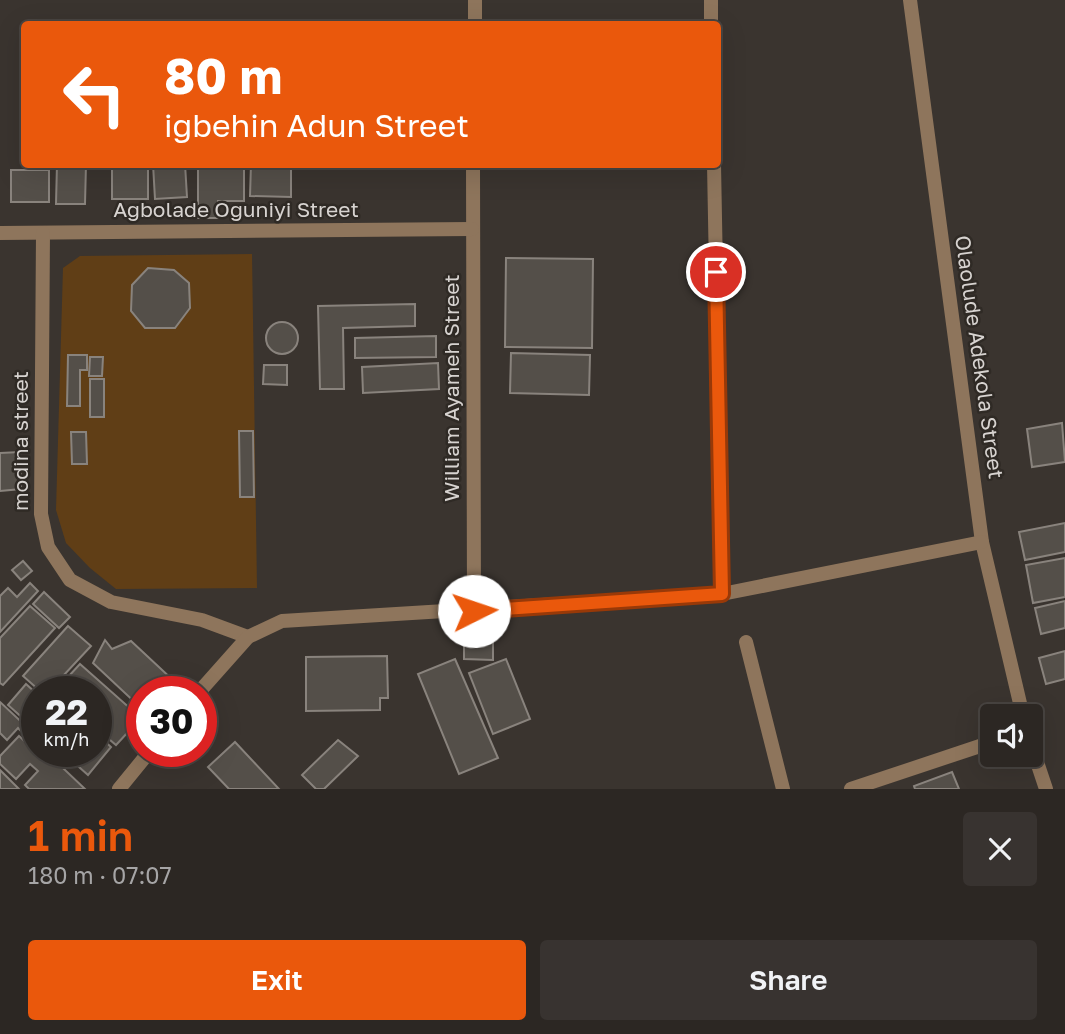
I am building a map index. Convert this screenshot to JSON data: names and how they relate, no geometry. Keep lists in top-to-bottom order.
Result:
{
  "streets": {
    "street": [
      "Agbolade Oguniyi Street",
      "Olaolude Adekola Street",
      "William Ayameh Street",
      "modina street"
    ]
  },
  "crossings": [
    ["Agbolade Oguniyi Street", "William Ayameh Street"],
    ["Agbolade Oguniyi Street", "modina street"]
  ],
  "page": {
    "turn": ["80 m", "igbehin Adun Street"],
    "speed": "22 km/h",
    "limit": "30",
    "heading": ["1 min", "180 m · 07:07"],
    "buttons": ["Exit", "Share"]
  }
}
